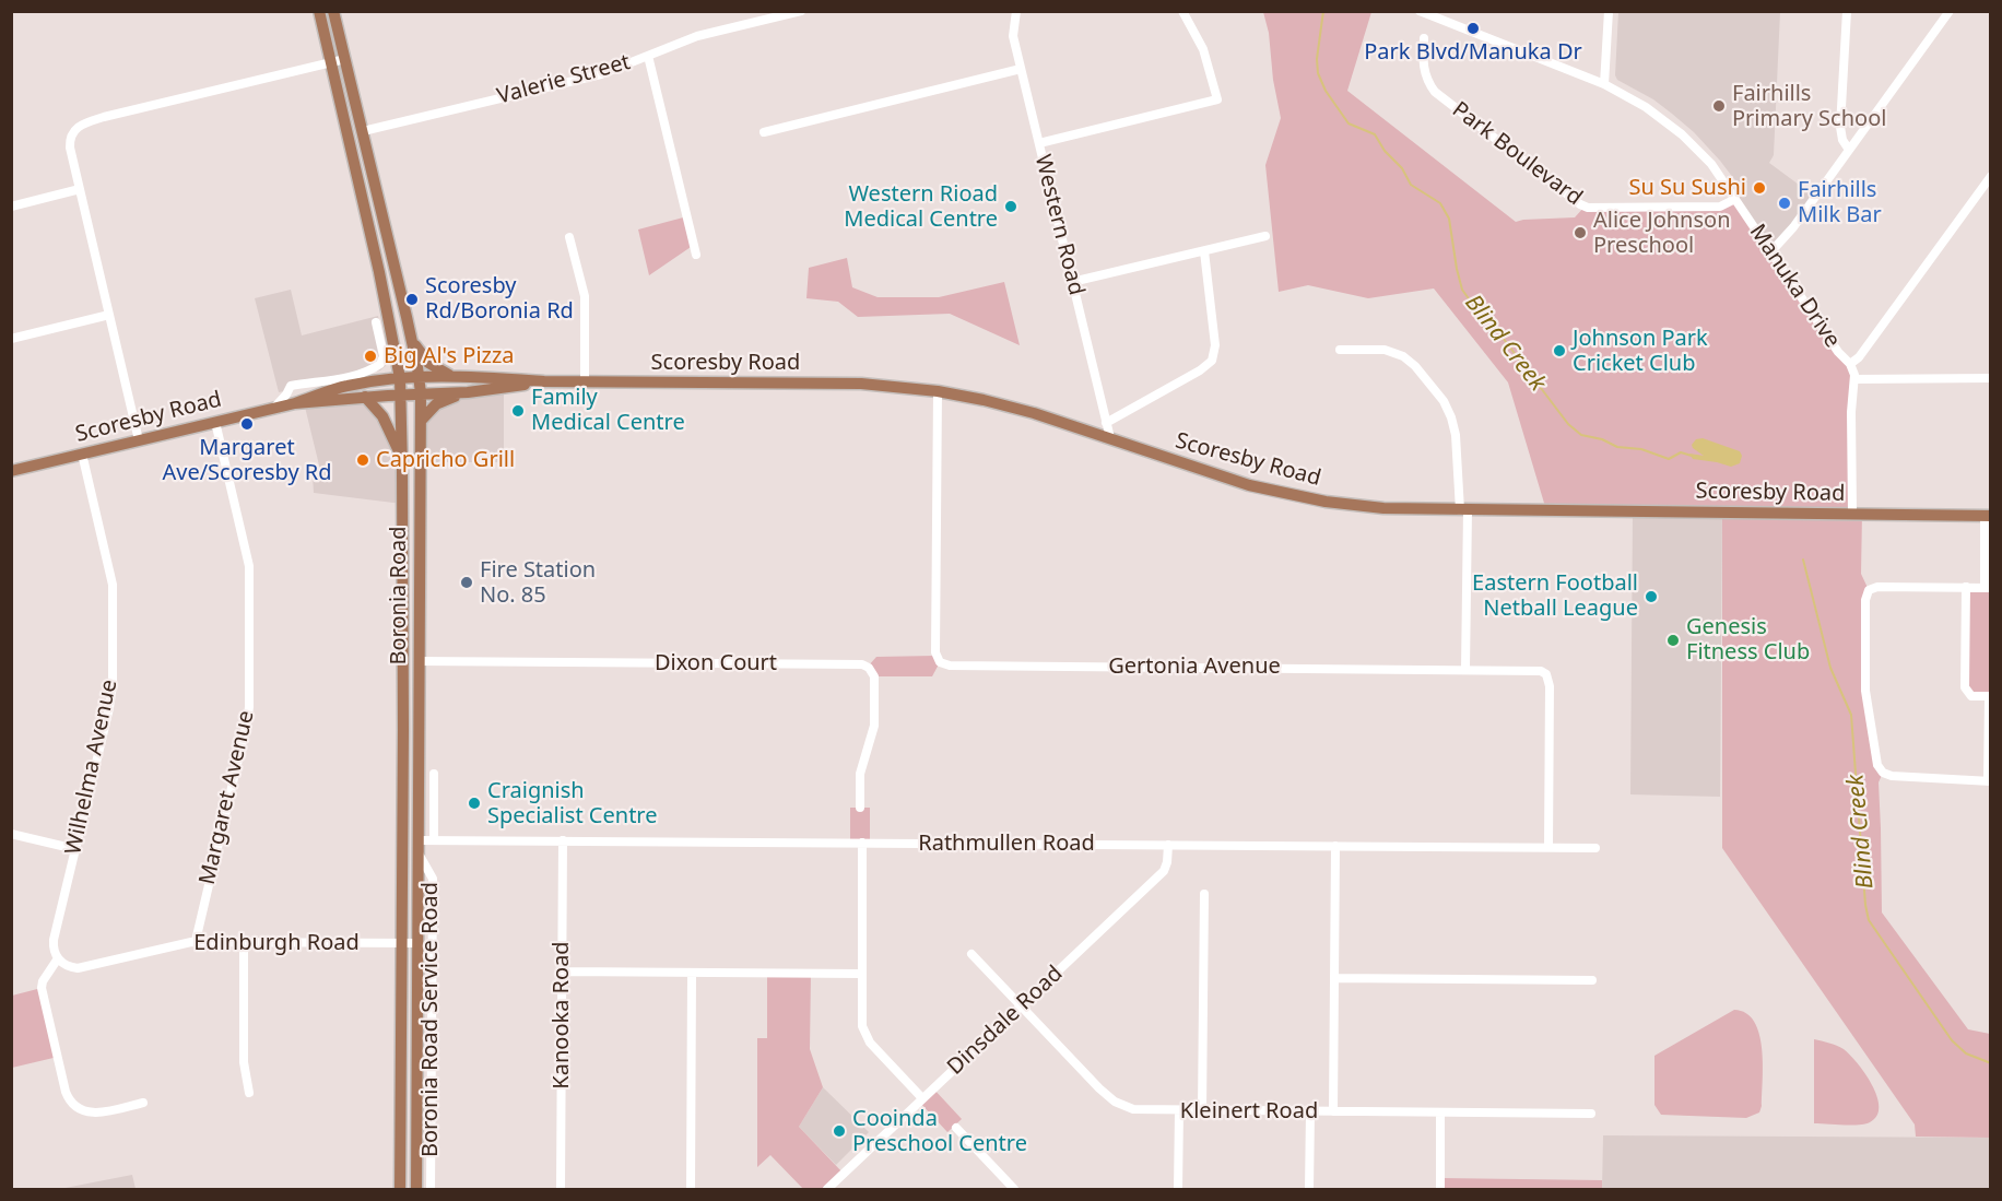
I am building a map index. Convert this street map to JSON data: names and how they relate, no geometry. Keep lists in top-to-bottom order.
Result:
{
  "streets": {
    "main road": ["Scoresby Road", "Boronia Road"],
    "street": [
      "Valerie Street",
      "Park Boulevard",
      "Western Road",
      "Manuka Drive",
      "Dixon Court",
      "Gertonia Avenue",
      "Wilhelma Avenue",
      "Margaret Avenue",
      "Rathmullen Road",
      "Edinburgh Road",
      "Kanooka Road",
      "Boronia Road Service Road",
      "Dinsdale Road",
      "Kleinert Road"
    ]
  },
  "crossings": [
    ["Valerie Street", "Boronia Road"],
    ["Park Boulevard", "Manuka Drive"],
    ["Western Road", "Scoresby Road"],
    ["Manuka Drive", "Scoresby Road"],
    ["Scoresby Road", "Boronia Road"],
    ["Scoresby Road", "Gertonia Avenue"],
    ["Scoresby Road", "Wilhelma Avenue"],
    ["Scoresby Road", "Margaret Avenue"],
    ["Boronia Road", "Dixon Court"],
    ["Boronia Road", "Rathmullen Road"],
    ["Boronia Road", "Edinburgh Road"],
    ["Boronia Road", "Boronia Road Service Road"],
    ["Gertonia Avenue", "Rathmullen Road"],
    ["Wilhelma Avenue", "Edinburgh Road"],
    ["Margaret Avenue", "Edinburgh Road"],
    ["Rathmullen Road", "Kanooka Road"],
    ["Rathmullen Road", "Boronia Road Service Road"],
    ["Rathmullen Road", "Dinsdale Road"],
    ["Dinsdale Road", "Kleinert Road"]
  ],
  "water": ["Blind Creek"],
  "places": [
    "Park Blvd/Manuka Dr",
    "Fairhills Primary School",
    "Su Su Sushi",
    "Fairhills Milk Bar",
    "Western Rioad Medical Centre",
    "Alice Johnson Preschool",
    "Scoresby Rd/Boronia Rd",
    "Johnson Park Cricket Club",
    "Big Al's Pizza",
    "Family Medical Centre",
    "Margaret Ave/Scoresby Rd",
    "Capricho Grill",
    "Fire Station No. 85",
    "Eastern Football Netball League",
    "Genesis Fitness Club",
    "Craignish Specialist Centre",
    "Cooinda Preschool Centre"
  ]
}
